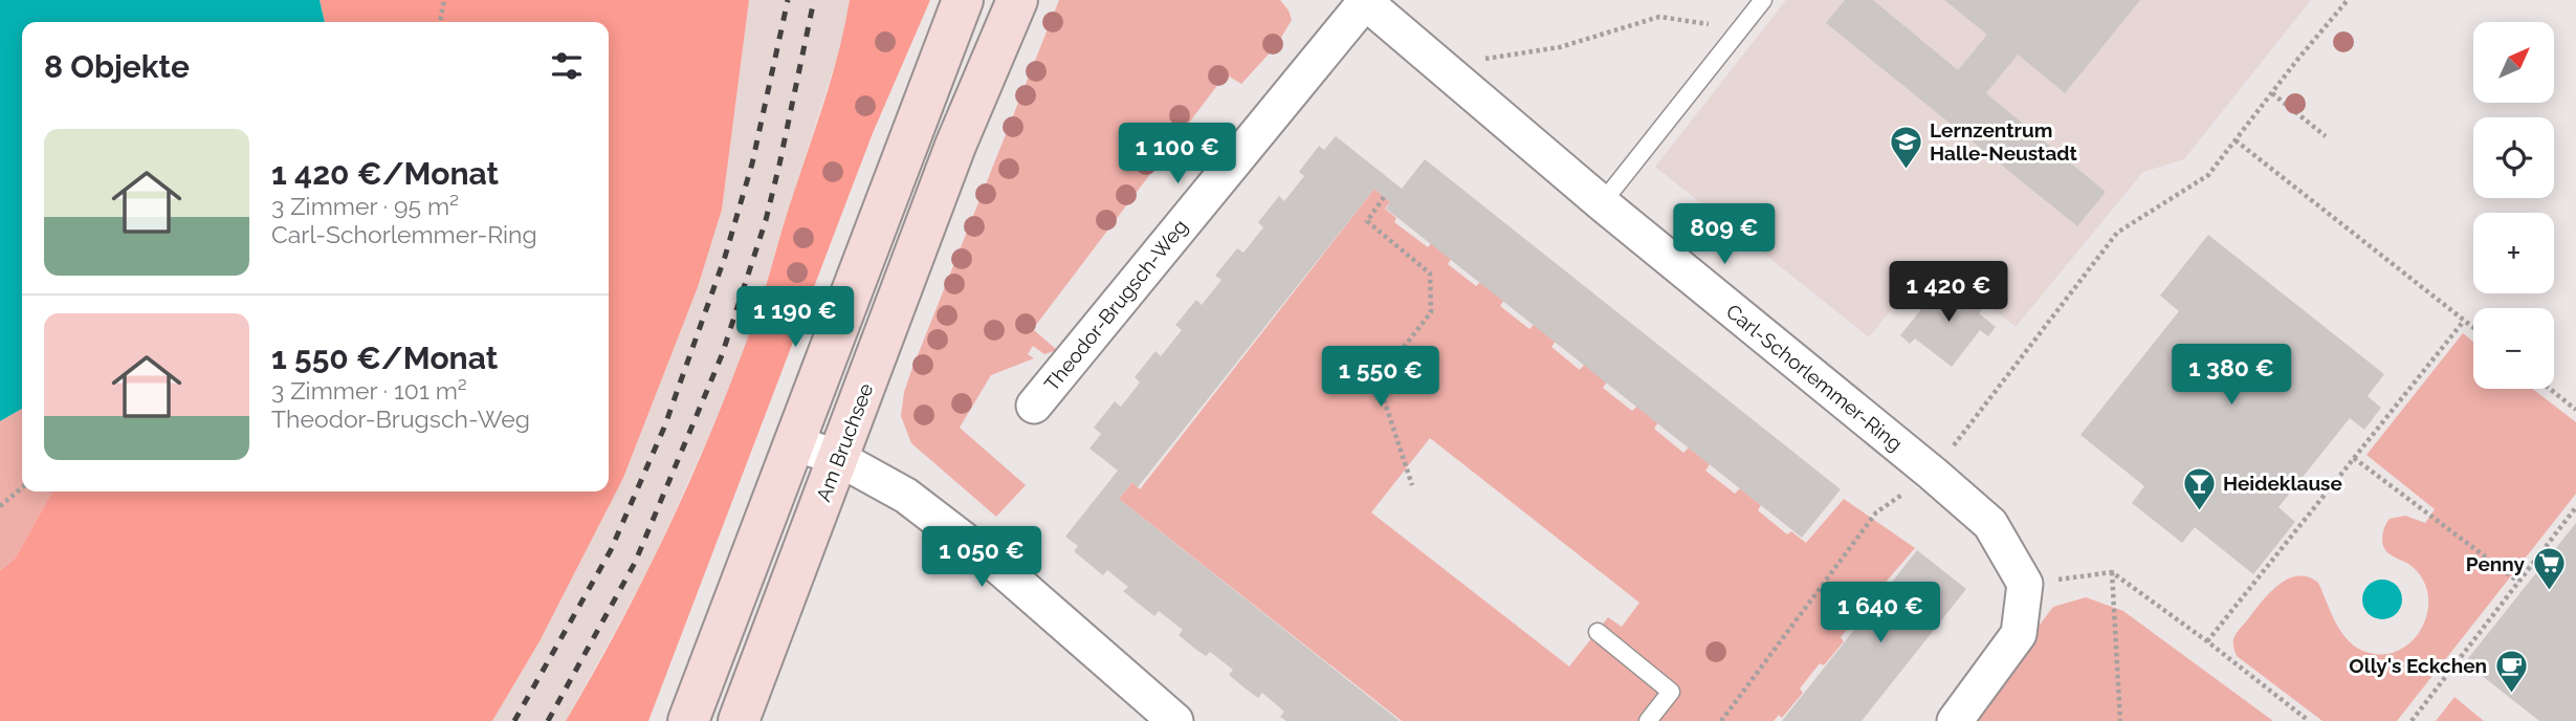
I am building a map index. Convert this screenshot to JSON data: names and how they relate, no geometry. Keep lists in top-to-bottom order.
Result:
{
  "streets": {
    "street": ["Theodor-Brugsch-Weg", "Carl-Schorlemmer-Ring", "Am Bruchsee"]
  },
  "crossings": [
    ["Theodor-Brugsch-Weg", "Carl-Schorlemmer-Ring"]
  ],
  "places": {
    "school or university": ["Lernzentrum Halle-Neustadt"],
    "bar": ["Heideklause"],
    "supermarket": ["Penny"],
    "cafe": ["Olly's Eckchen"]
  },
  "north": "top right",
  "page": {
    "map_buttons": ["+", "−"],
    "heading": "8 Objekte",
    "list": [
      {
        "name": "1 420 €/Monat",
        "note": "3 Zimmer · 95 m² · Carl-Schorlemmer-Ring"
      },
      {
        "name": "1 550 €/Monat",
        "note": "3 Zimmer · 101 m² · Theodor-Brugsch-Weg"
      }
    ],
    "price": [
      "1 100 €",
      "809 €",
      "1 420 €",
      "1 190 €",
      "1 380 €",
      "1 550 €",
      "1 050 €",
      "1 640 €"
    ]
  }
}
